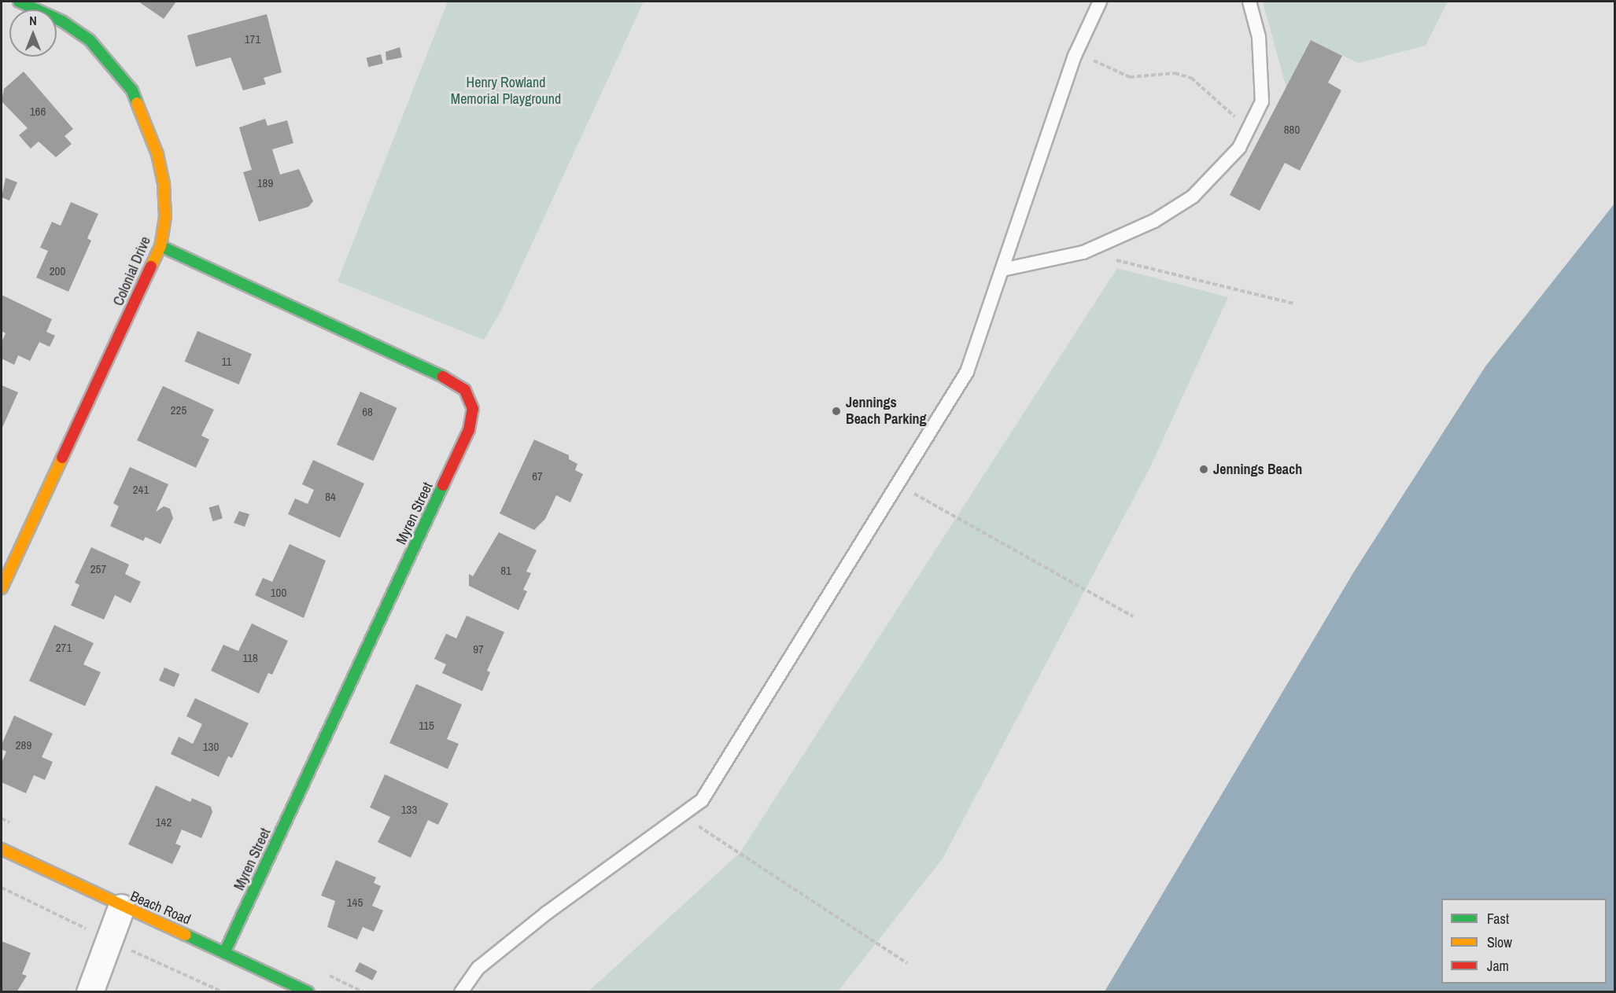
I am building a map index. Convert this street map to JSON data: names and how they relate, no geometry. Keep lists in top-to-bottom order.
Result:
{
  "streets": {
    "street": ["Colonial Drive", "Myren Street", "Beach Road"]
  },
  "crossings": [
    ["Colonial Drive", "Myren Street"],
    ["Myren Street", "Beach Road"]
  ],
  "parks": ["Henry Rowland Memorial Playground"],
  "places": ["Jennings Beach Parking", "Jennings Beach"],
  "house_numbers": [
    "171",
    "166",
    "880",
    "189",
    "200",
    "11",
    "225",
    "68",
    "67",
    "241",
    "84",
    "257",
    "81",
    "100",
    "271",
    "97",
    "118",
    "115",
    "289",
    "130",
    "133",
    "142",
    "145"
  ],
  "legend": ["Fast", "Slow", "Jam"],
  "north": "top"
}
